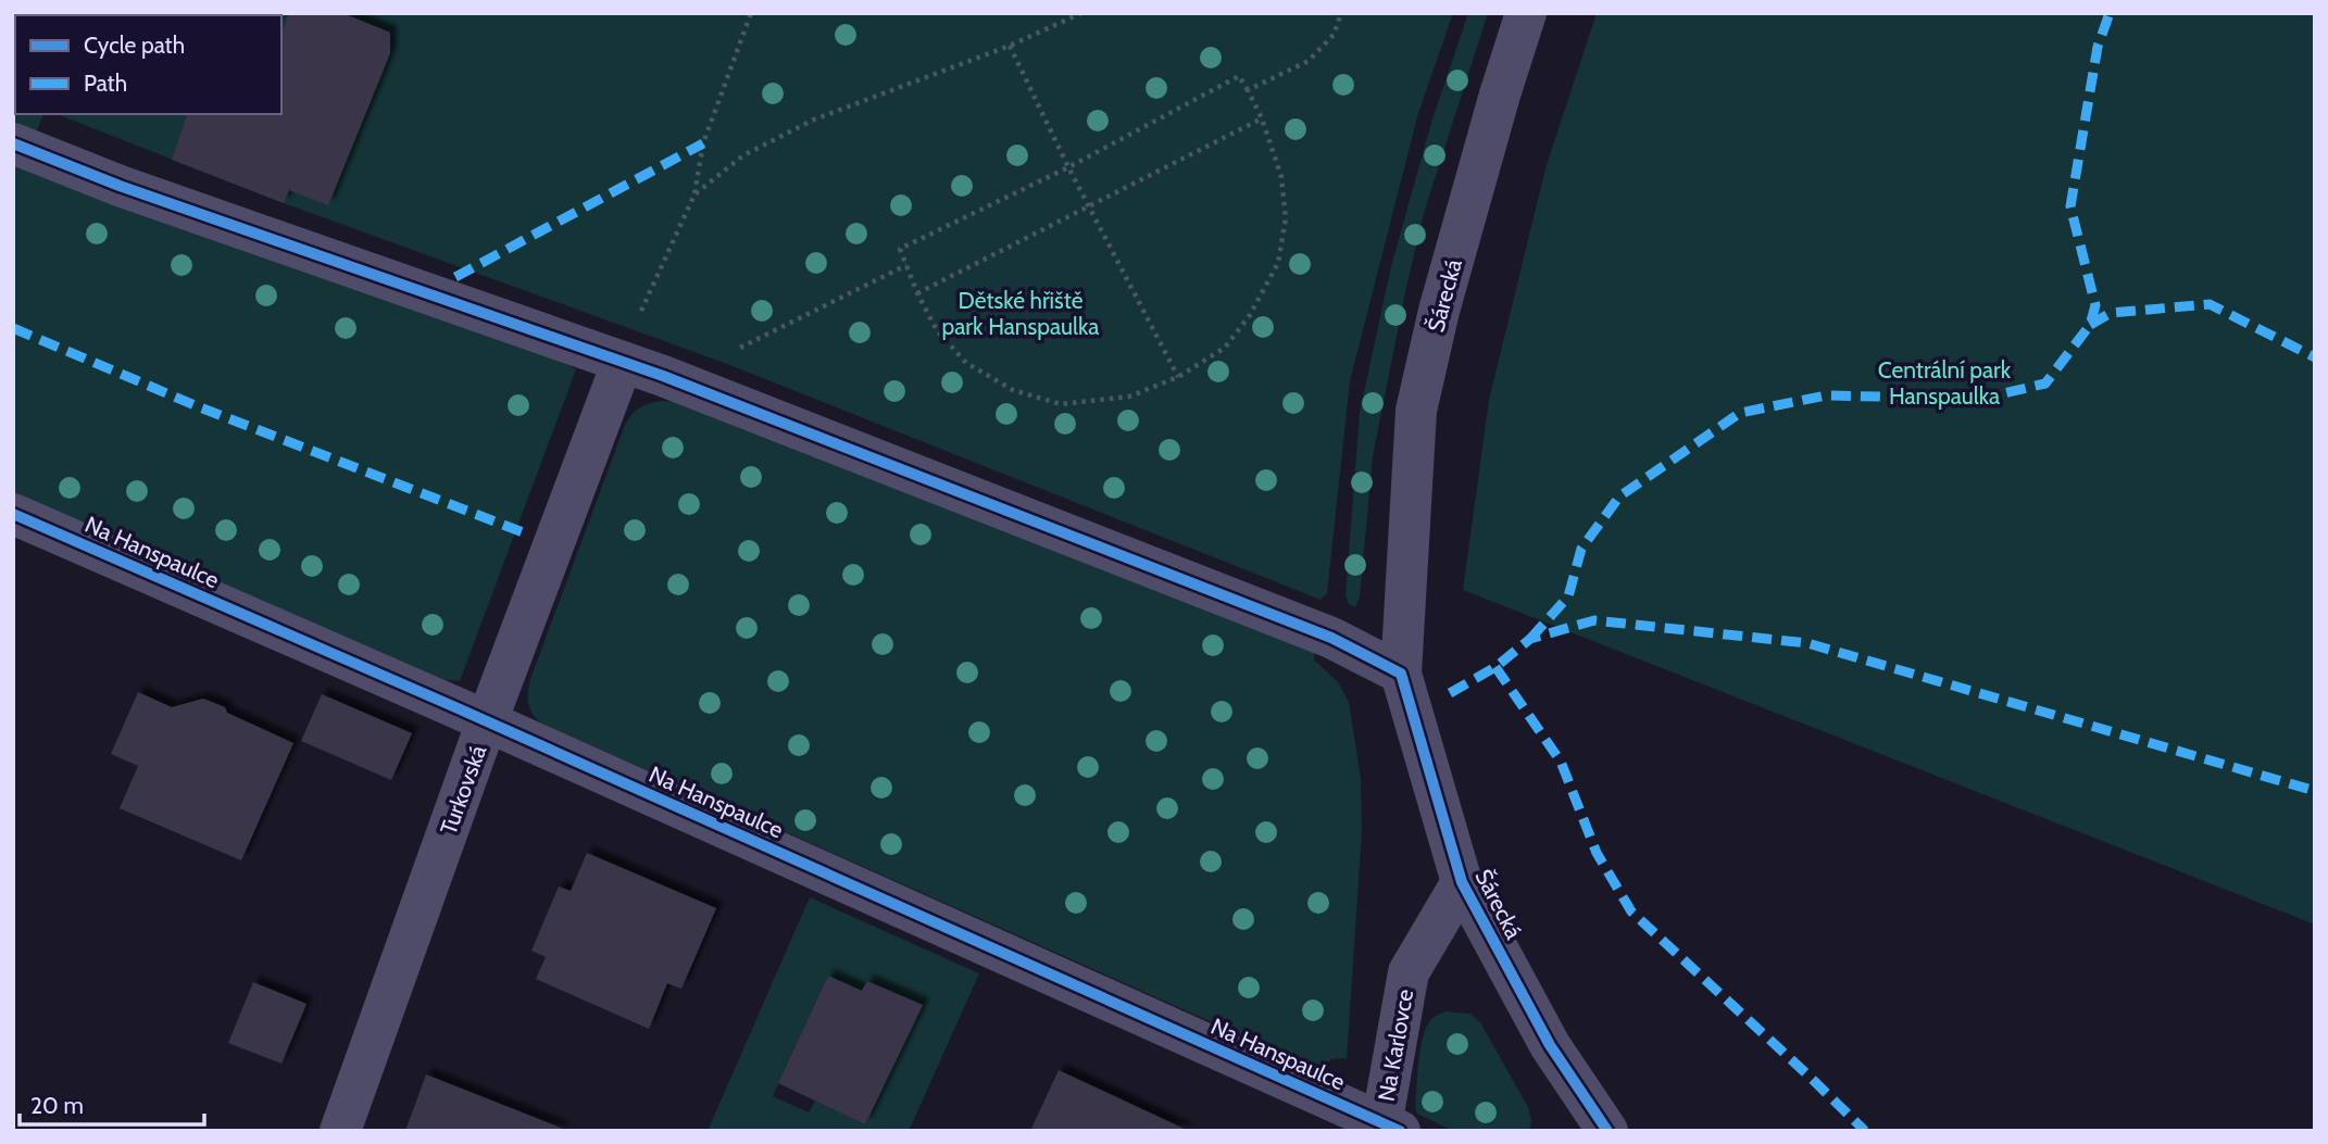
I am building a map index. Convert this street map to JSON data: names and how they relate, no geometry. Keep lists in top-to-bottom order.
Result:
{
  "streets": {
    "street": [
      "Šárecká",
      "Na Hanspaulce",
      "Turkovská",
      "Na Karlovce"
    ]
  },
  "crossings": [
    ["Šárecká", "Na Karlovce"],
    ["Na Hanspaulce", "Turkovská"],
    ["Na Hanspaulce", "Na Karlovce"]
  ],
  "parks": ["Dětské hřiště park Hanspaulka", "Centrální park Hanspaulka"],
  "legend": ["Cycle path", "Path"],
  "scale_bar": "20 m"
}
